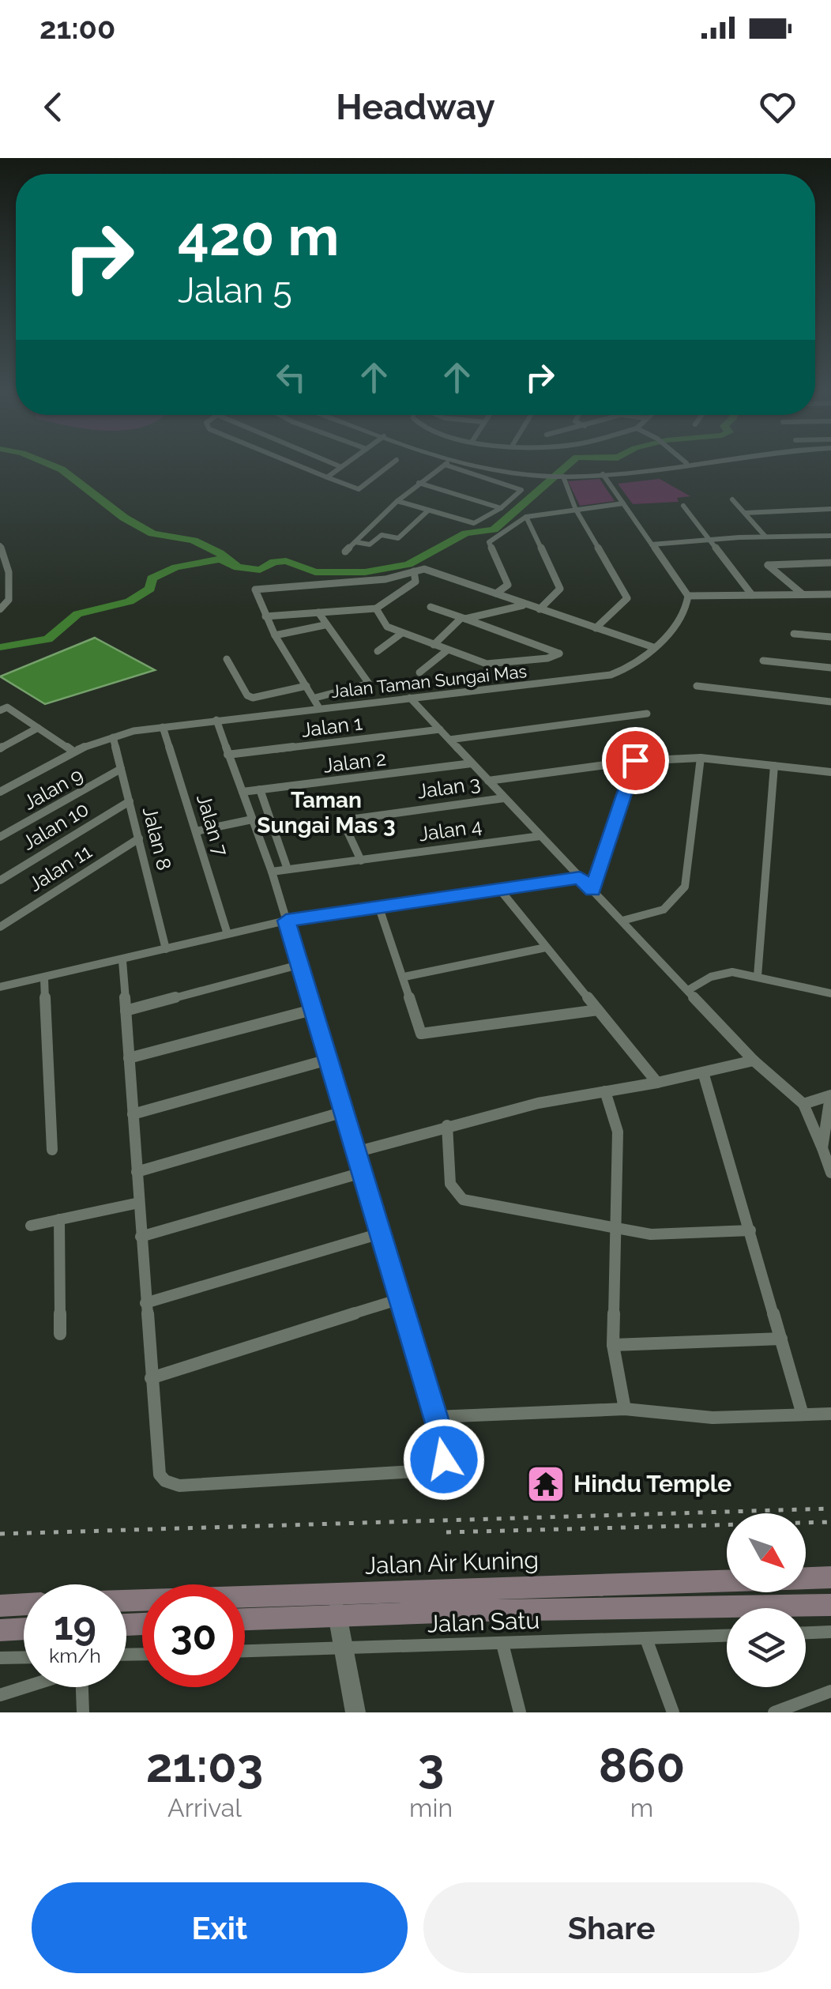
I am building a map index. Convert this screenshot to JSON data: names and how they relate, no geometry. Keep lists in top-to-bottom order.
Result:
{
  "streets": {
    "main road": ["Jalan Air Kuning"],
    "street": [
      "Jalan Taman Sungai Mas",
      "Jalan 1",
      "Jalan 2",
      "Jalan 3",
      "Jalan 9",
      "Jalan 7",
      "Jalan 10",
      "Jalan 4",
      "Jalan 8",
      "Jalan 11",
      "Jalan Satu"
    ]
  },
  "crossings": [
    ["Jalan Taman Sungai Mas", "Jalan 7"],
    ["Jalan Taman Sungai Mas", "Jalan 8"],
    ["Jalan 3", "Jalan 4"],
    ["Jalan 9", "Jalan 8"],
    ["Jalan 10", "Jalan 8"],
    ["Jalan 8", "Jalan 11"]
  ],
  "districts": ["Taman Sungai Mas 3"],
  "places": {
    "temple": ["Hindu Temple"]
  },
  "north": "bottom right",
  "page": {
    "status": "21:00",
    "header": "Headway",
    "turn": ["420 m", "Jalan 5"],
    "speed": "19 km/h",
    "limit": "30",
    "eta": [
      "21:03",
      "Arrival",
      "3",
      "min",
      "860",
      "m"
    ],
    "buttons": ["Exit", "Share"]
  }
}
